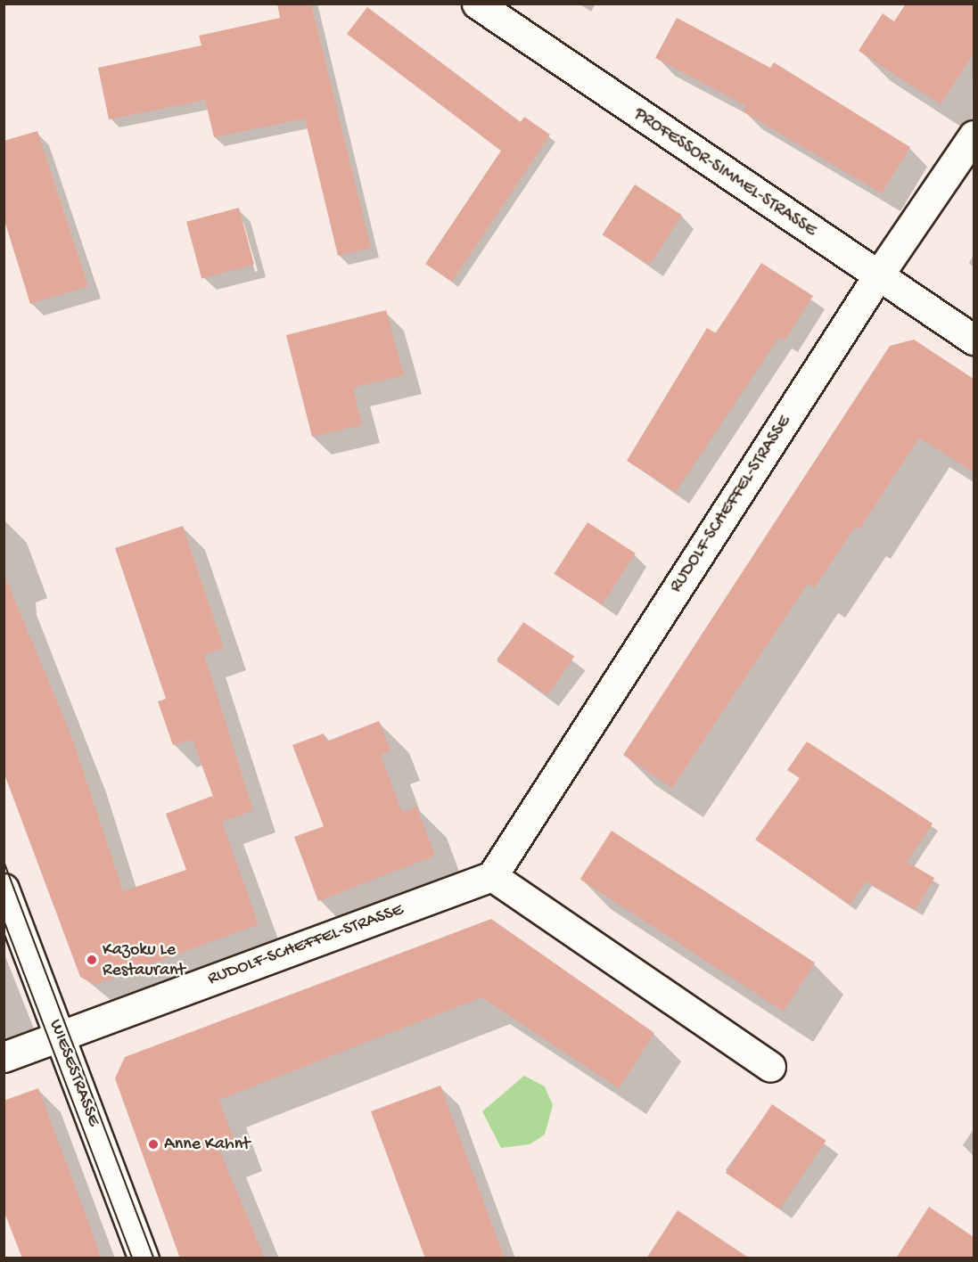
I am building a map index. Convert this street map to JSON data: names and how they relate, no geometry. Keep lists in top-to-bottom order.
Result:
{
  "streets": {
    "street": ["PROFESSOR-SIMMEL-STRASSE", "RUDOLF-SCHEFFEL-STRASSE", "WIESESTRASSE"]
  },
  "crossings": [
    ["PROFESSOR-SIMMEL-STRASSE", "RUDOLF-SCHEFFEL-STRASSE"],
    ["RUDOLF-SCHEFFEL-STRASSE", "WIESESTRASSE"]
  ],
  "places": ["Kazoku Le Restaurant", "Anne Kahnt"]
}
